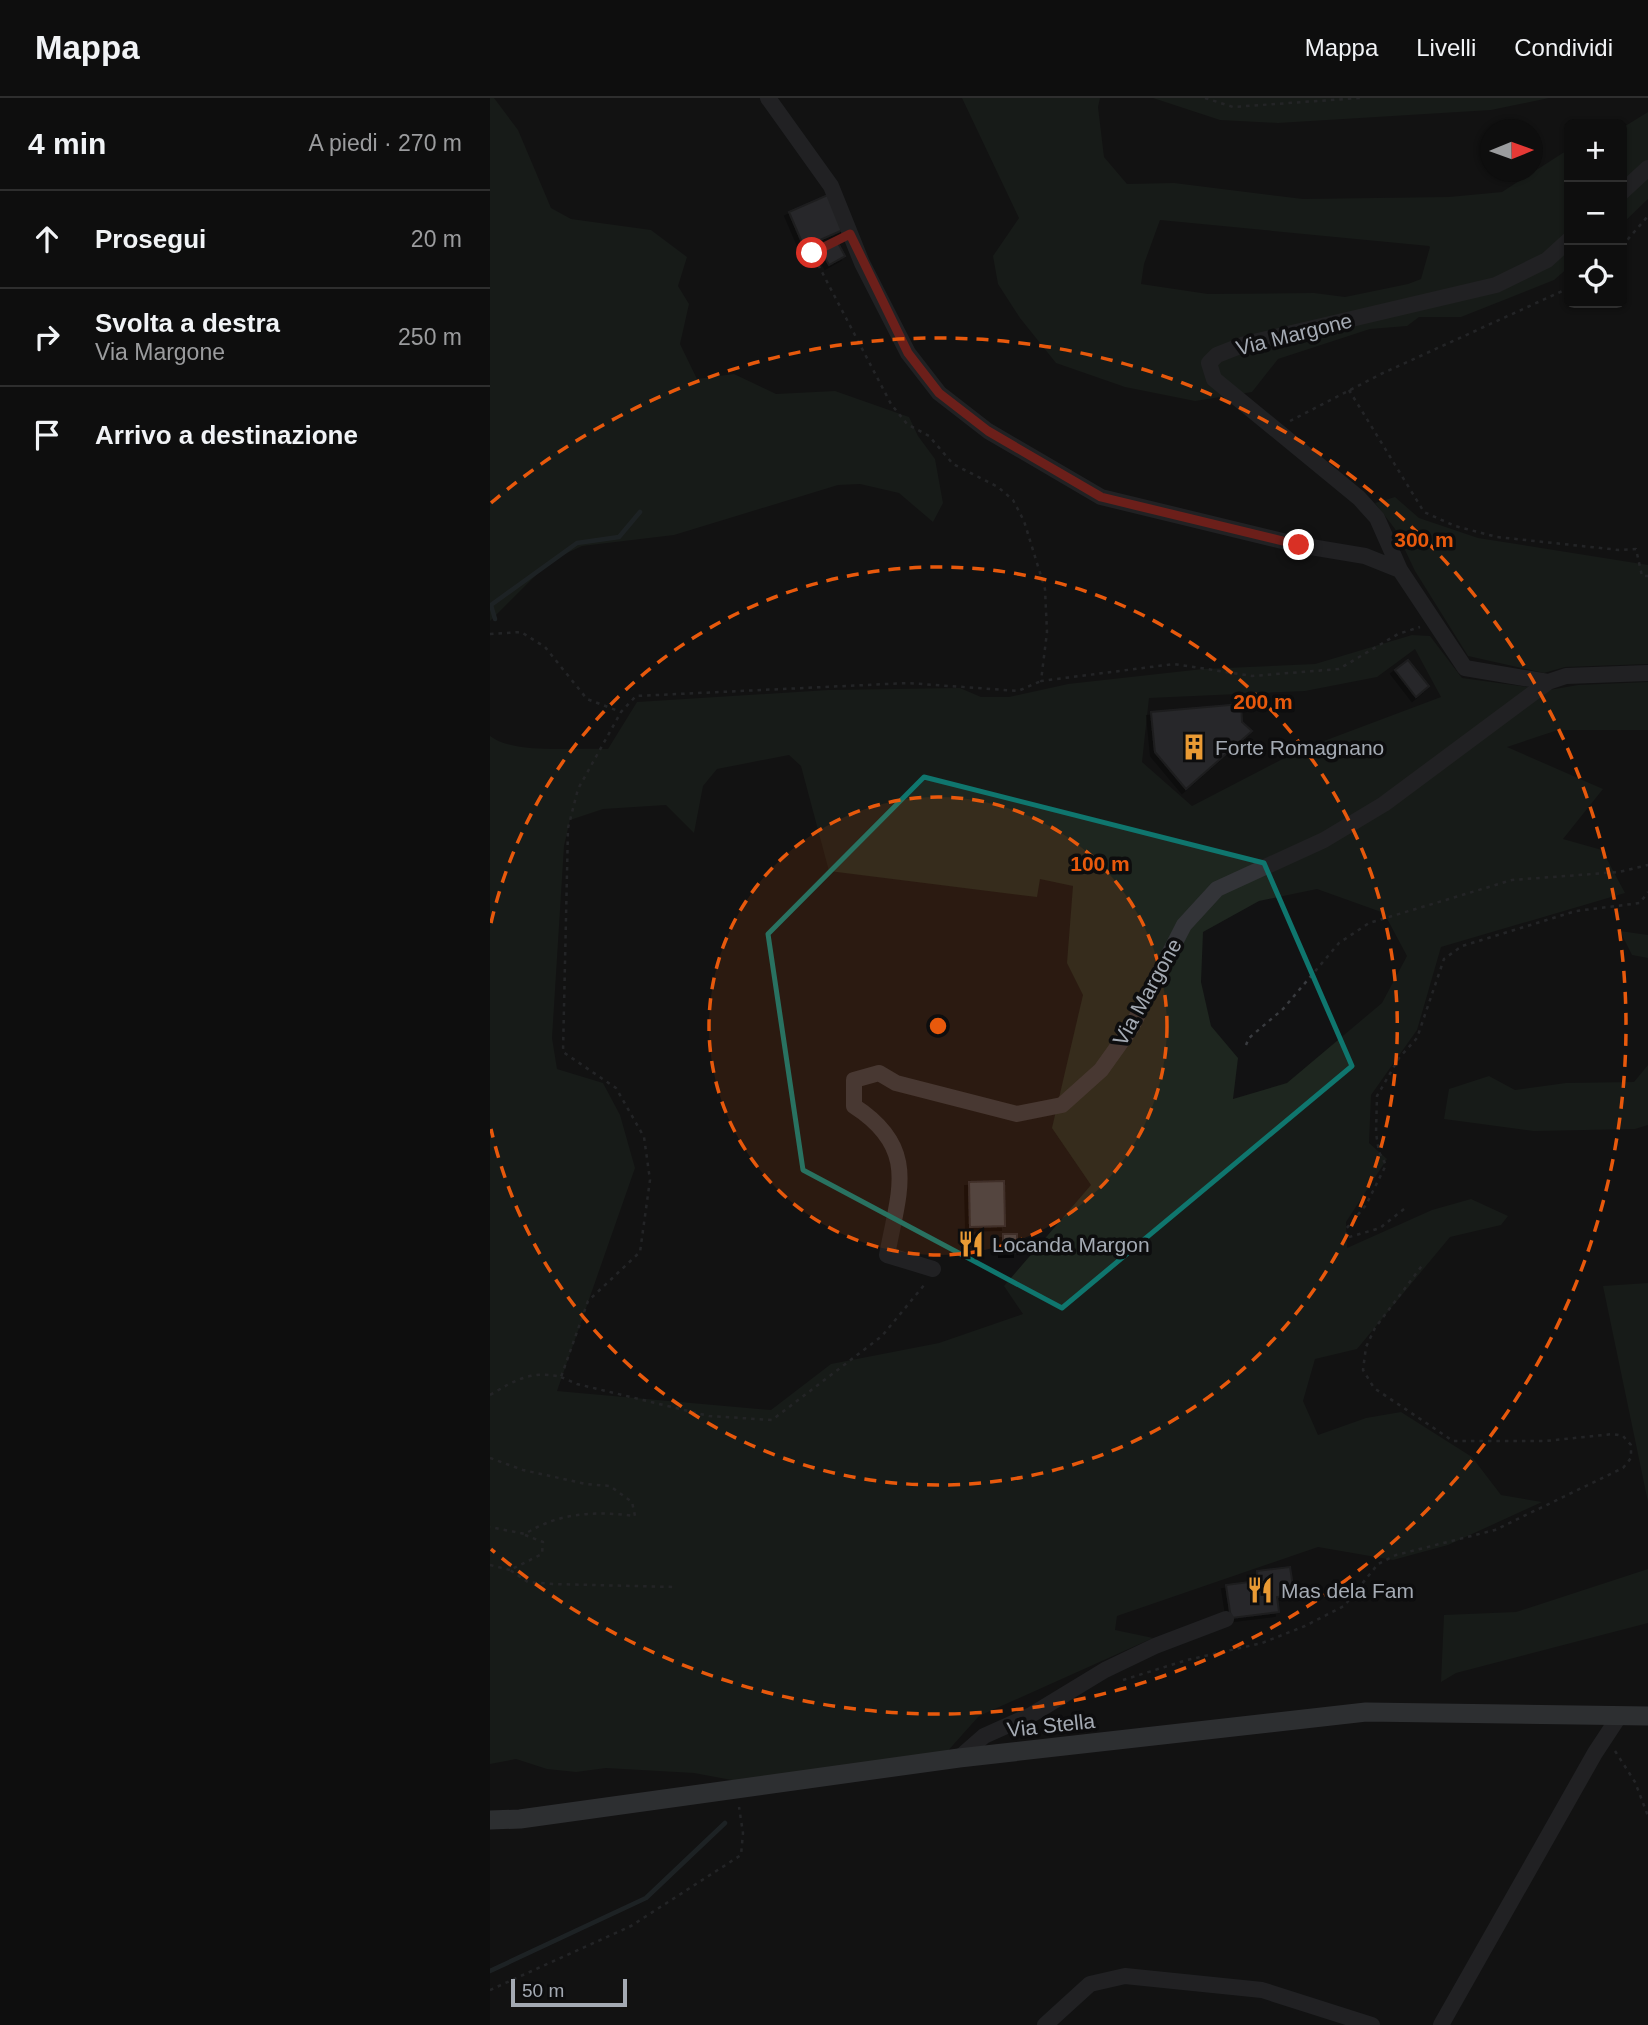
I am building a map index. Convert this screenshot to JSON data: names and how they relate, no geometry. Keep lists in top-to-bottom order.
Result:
{
  "streets": {
    "main road": ["Via Stella"],
    "street": ["Via Margone"]
  },
  "places": {
    "building": ["Forte Romagnano"],
    "restaurant": ["Locanda Margon", "Mas dela Fam"]
  },
  "scale_bar": "50 m",
  "north": "right",
  "page": {
    "header": "Mappa",
    "nav": ["Mappa", "Livelli", "Condividi"],
    "heading": ["4 min", "A piedi · 270 m"],
    "map_buttons": ["+", "−"],
    "list": [
      ["Prosegui", "20 m"],
      ["Svolta a destra", "Via Margone", "250 m"],
      "Arrivo a destinazione"
    ],
    "scale": "50 m"
  },
  "rings": ["300 m", "200 m", "100 m"]
}
